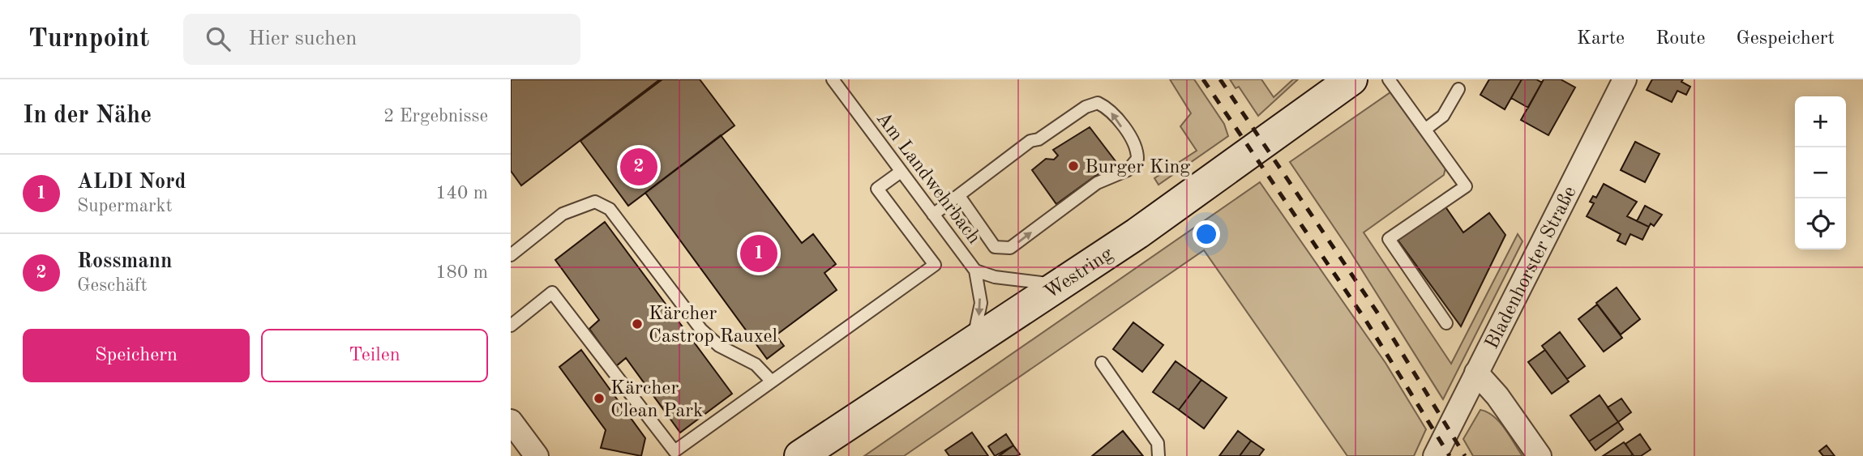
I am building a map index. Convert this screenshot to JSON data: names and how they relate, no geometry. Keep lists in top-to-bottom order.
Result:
{
  "streets": {
    "main road": ["Westring"],
    "street": ["Bladenhorster Straße"],
    "lane": ["Am Landwehrbach"]
  },
  "crossings": [
    ["Am Landwehrbach", "Westring"]
  ],
  "places": ["Burger King", "Kärcher Castrop Rauxel", "Kärcher Clean Park"],
  "page": {
    "header": "Turnpoint",
    "search": "Hier suchen",
    "nav": ["Karte", "Route", "Gespeichert"],
    "heading": ["In der Nähe", "2 Ergebnisse"],
    "map_buttons": ["+", "−"],
    "pins": ["2", "1"],
    "list": [
      {
        "mark": "1",
        "name": "ALDI Nord",
        "note": "Supermarkt",
        "value": "140 m"
      },
      {
        "mark": "2",
        "name": "Rossmann",
        "note": "Geschäft",
        "value": "180 m"
      }
    ],
    "buttons": ["Speichern", "Teilen"]
  }
}
